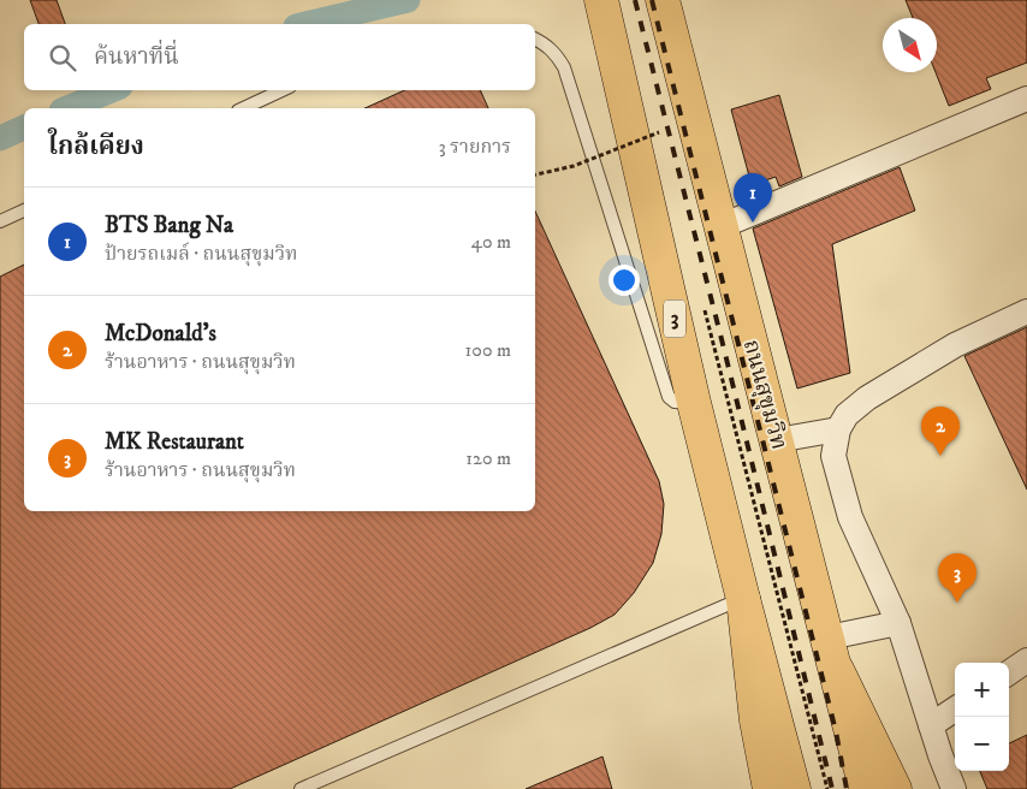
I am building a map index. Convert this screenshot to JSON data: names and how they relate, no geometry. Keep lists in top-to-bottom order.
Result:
{
  "streets": {
    "highway": ["3", "ถนนสุขุมวิท"]
  },
  "north": "bottom right",
  "page": {
    "search": "ค้นหาที่นี่",
    "heading": ["ใกล้เคียง", "3 รายการ"],
    "pins": ["1", "2", "3"],
    "list": [
      {
        "mark": "1",
        "name": "BTS Bang Na",
        "note": "ป้ายรถเมล์ · ถนนสุขุมวิท",
        "value": "40 m"
      },
      {
        "mark": "2",
        "name": "McDonald's",
        "note": "ร้านอาหาร · ถนนสุขุมวิท",
        "value": "100 m"
      },
      {
        "mark": "3",
        "name": "MK Restaurant",
        "note": "ร้านอาหาร · ถนนสุขุมวิท",
        "value": "120 m"
      }
    ],
    "map_buttons": ["+", "−"]
  }
}
